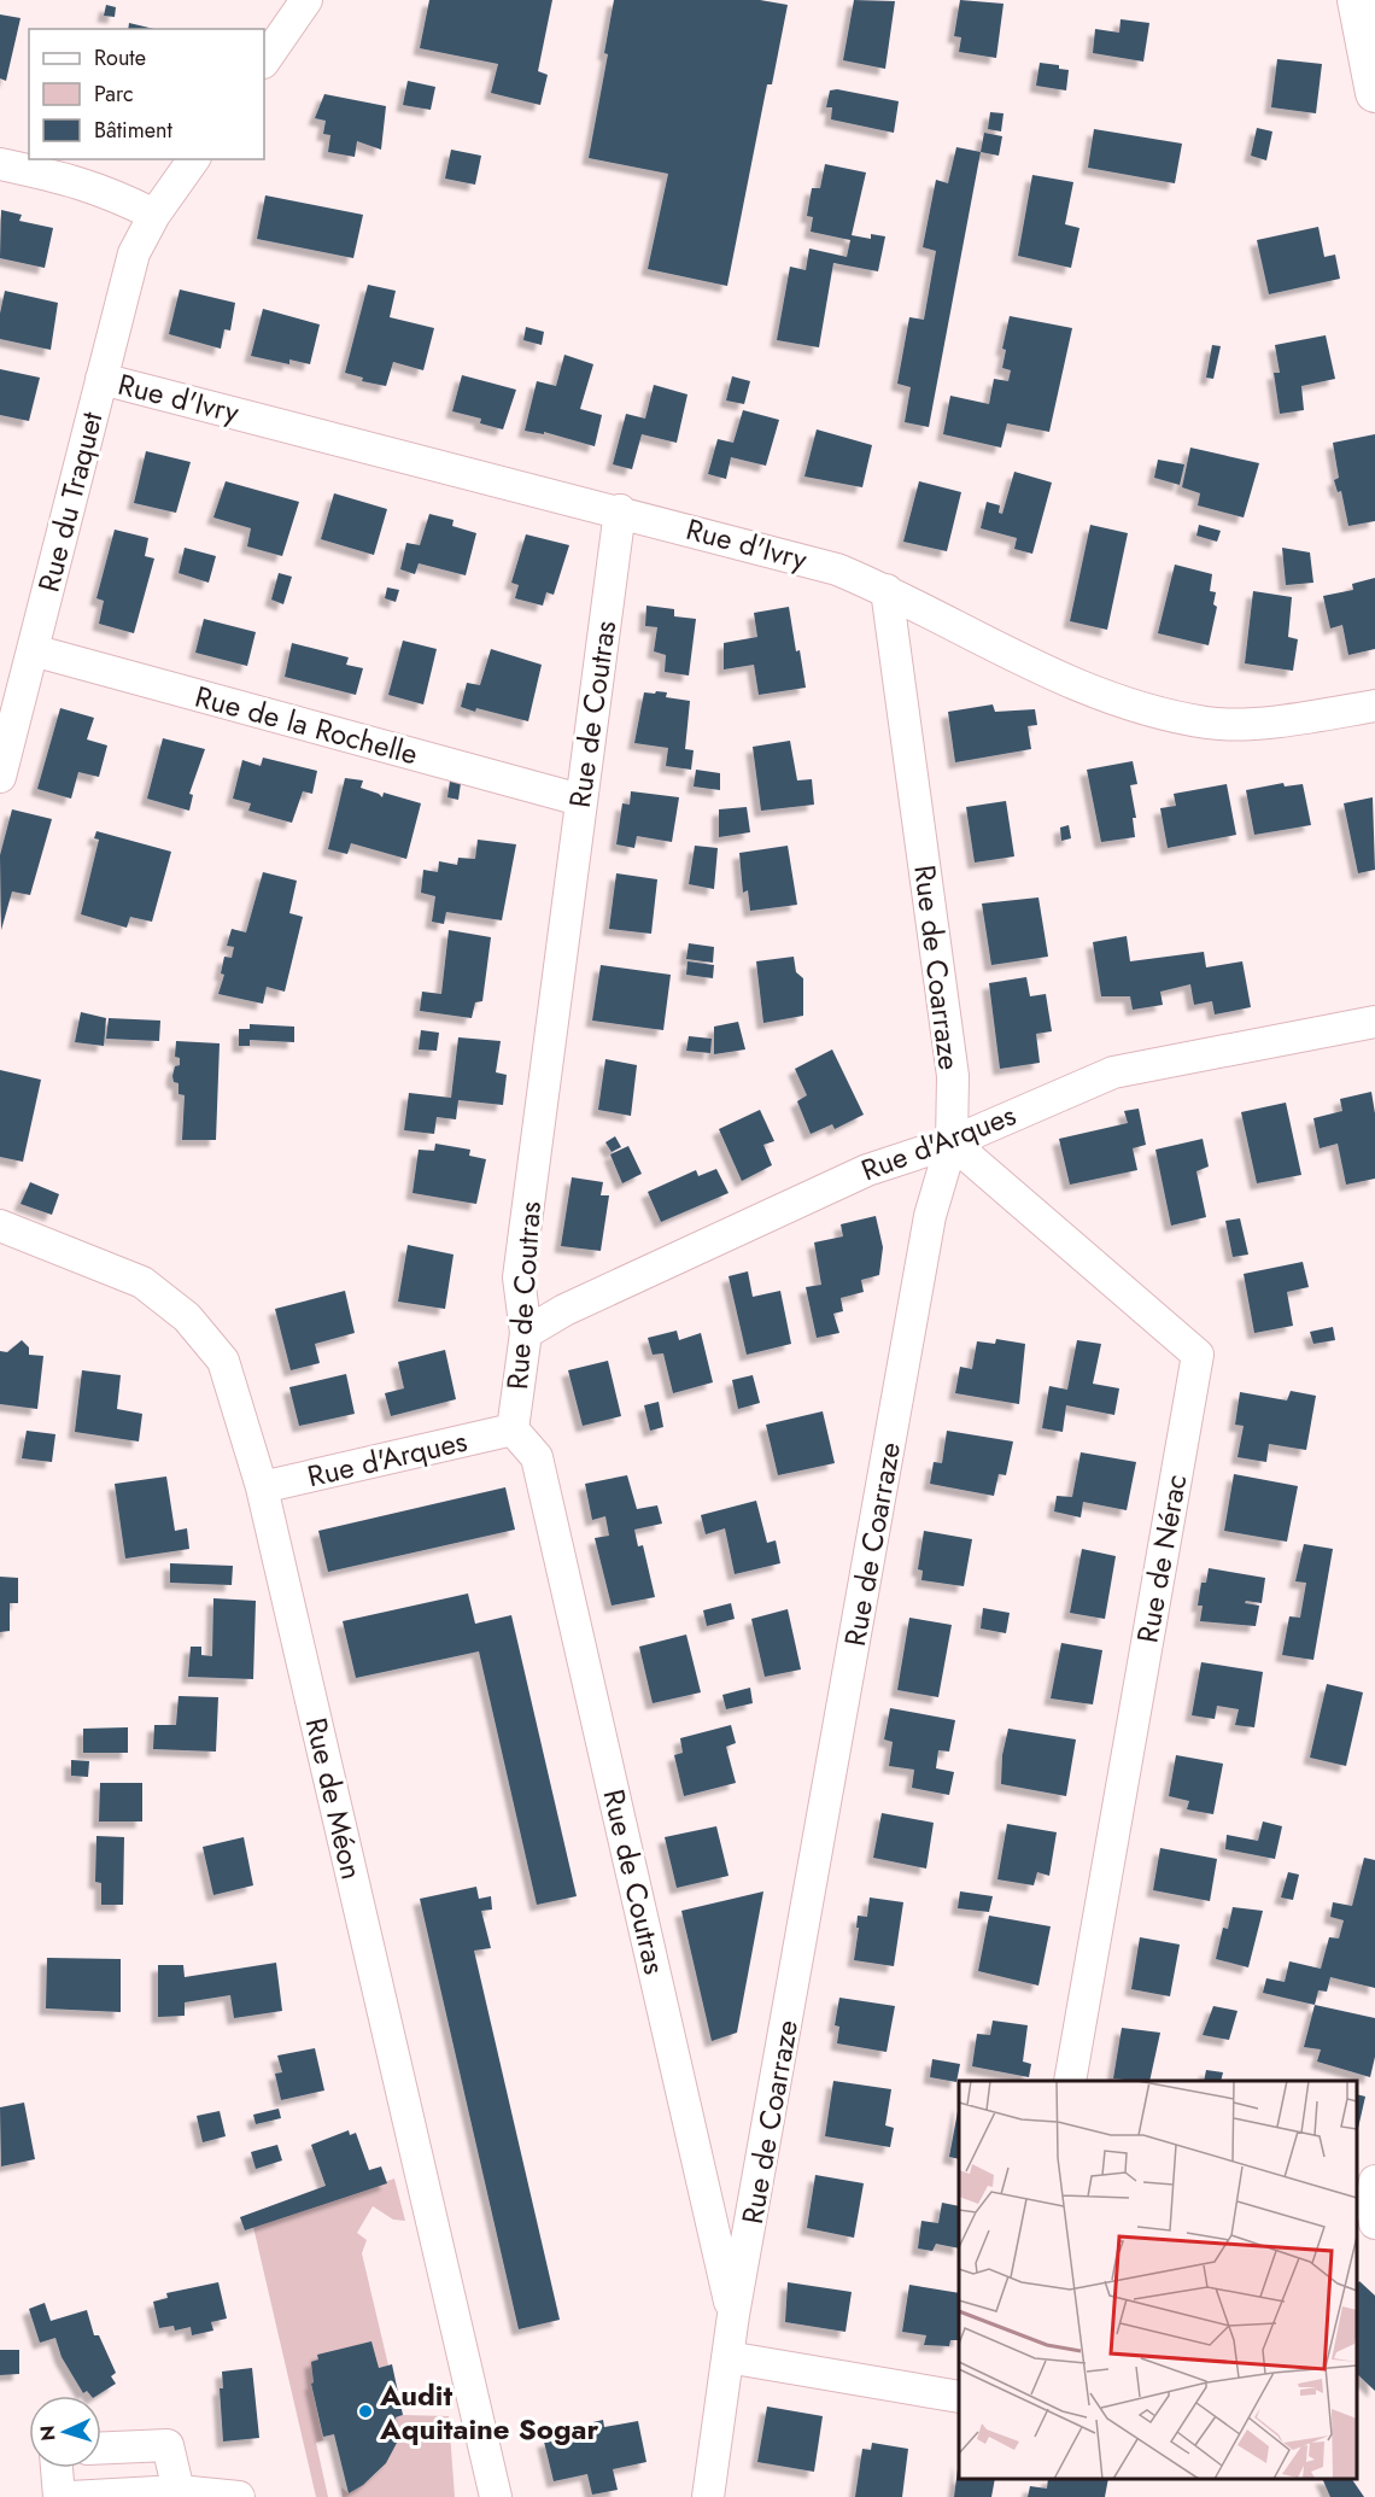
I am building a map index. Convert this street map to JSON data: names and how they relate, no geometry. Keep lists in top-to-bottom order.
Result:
{
  "streets": {
    "street": [
      "Rue d'Ivry",
      "Rue du Traquet",
      "Rue de Coutras",
      "Rue de la Rochelle",
      "Rue de Coarraze",
      "Rue d'Arques",
      "Rue de Nérac",
      "Rue de Méon"
    ]
  },
  "crossings": [
    ["Rue d'Ivry", "Rue du Traquet"],
    ["Rue d'Ivry", "Rue de Coutras"],
    ["Rue d'Ivry", "Rue de Coarraze"],
    ["Rue du Traquet", "Rue de la Rochelle"],
    ["Rue de Coutras", "Rue de la Rochelle"],
    ["Rue de Coutras", "Rue de Coarraze"],
    ["Rue de Coutras", "Rue d'Arques"],
    ["Rue de Coarraze", "Rue d'Arques"],
    ["Rue de Coarraze", "Rue de Nérac"],
    ["Rue d'Arques", "Rue de Nérac"],
    ["Rue d'Arques", "Rue de Méon"]
  ],
  "places": ["Audit Aquitaine Sogar"],
  "legend": ["Route", "Parc", "Bâtiment"],
  "north": "left"
}
